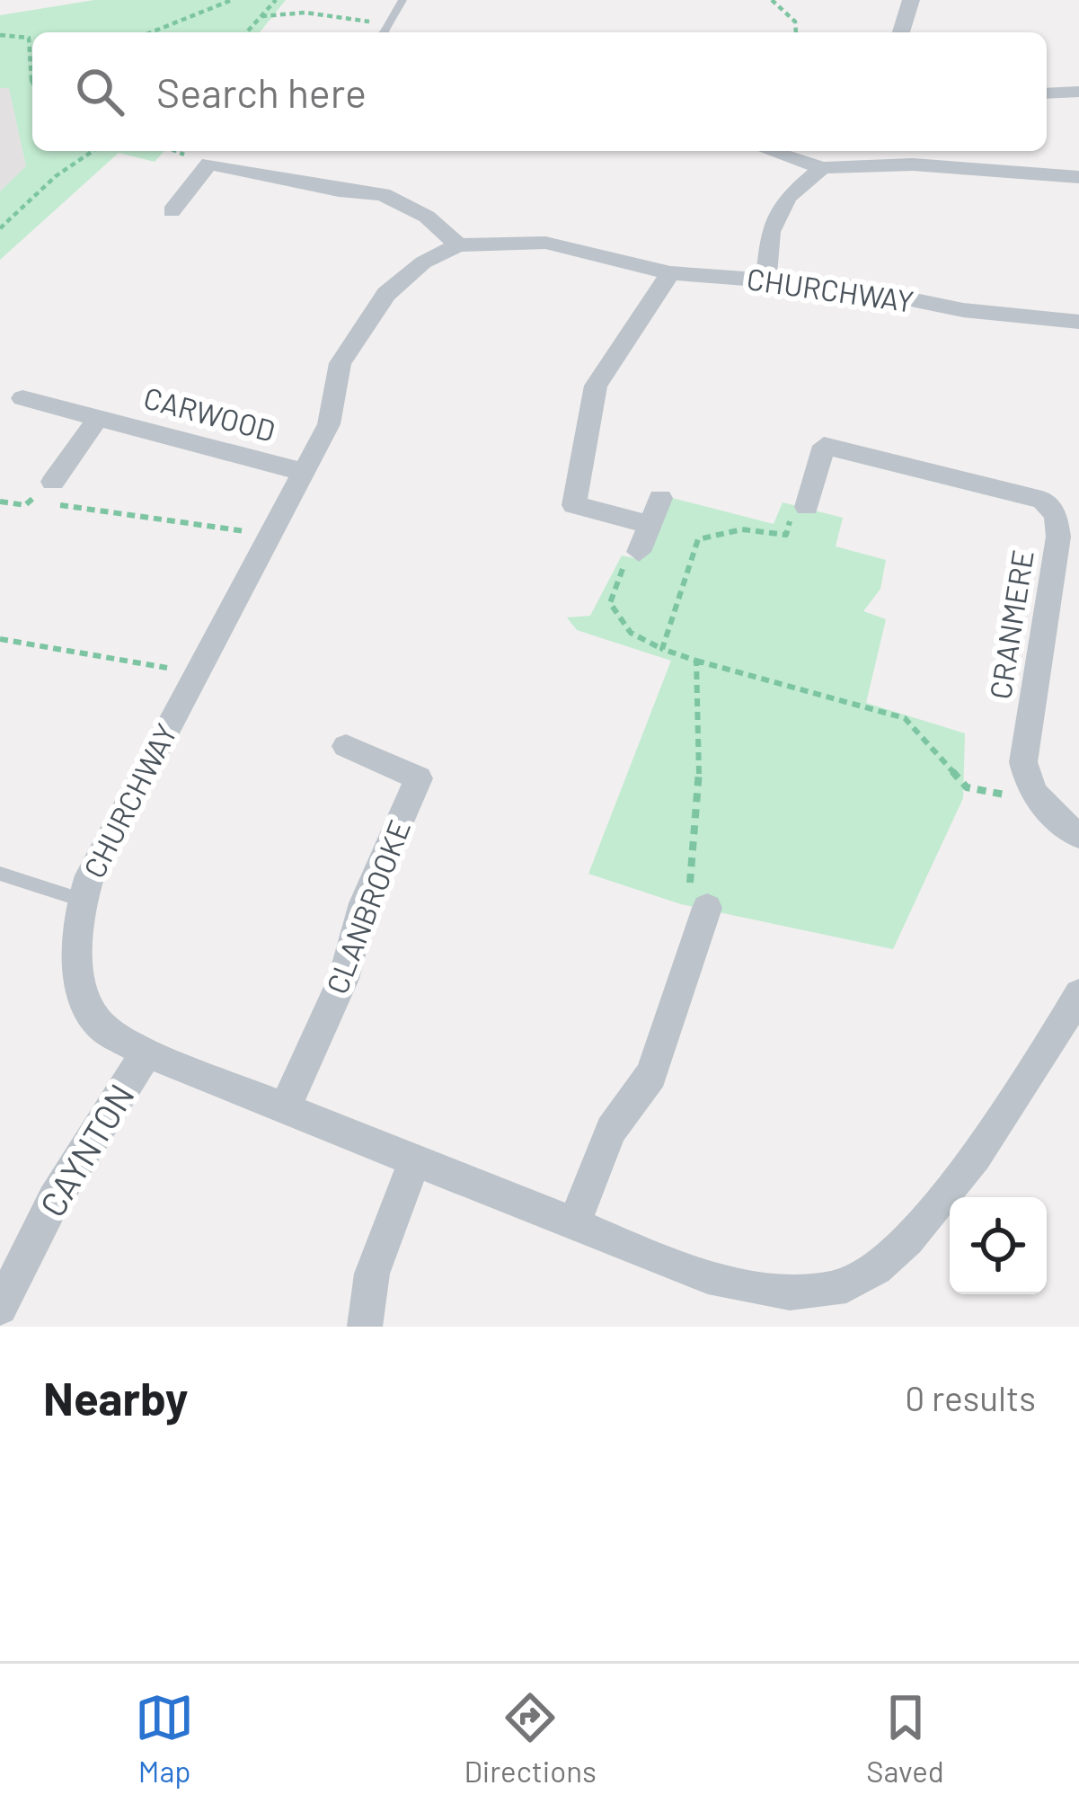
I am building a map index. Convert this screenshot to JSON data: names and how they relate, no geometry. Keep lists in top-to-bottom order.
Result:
{
  "streets": {
    "street": [
      "CHURCHWAY",
      "CARWOOD",
      "CRANMERE",
      "CLANBROOKE",
      "CAYNTON"
    ]
  },
  "crossings": [
    ["CHURCHWAY", "CARWOOD"],
    ["CHURCHWAY", "CLANBROOKE"],
    ["CHURCHWAY", "CAYNTON"]
  ],
  "page": {
    "search": "Search here",
    "heading": ["Nearby", "0 results"],
    "nav": ["Map", "Directions", "Saved"]
  }
}
